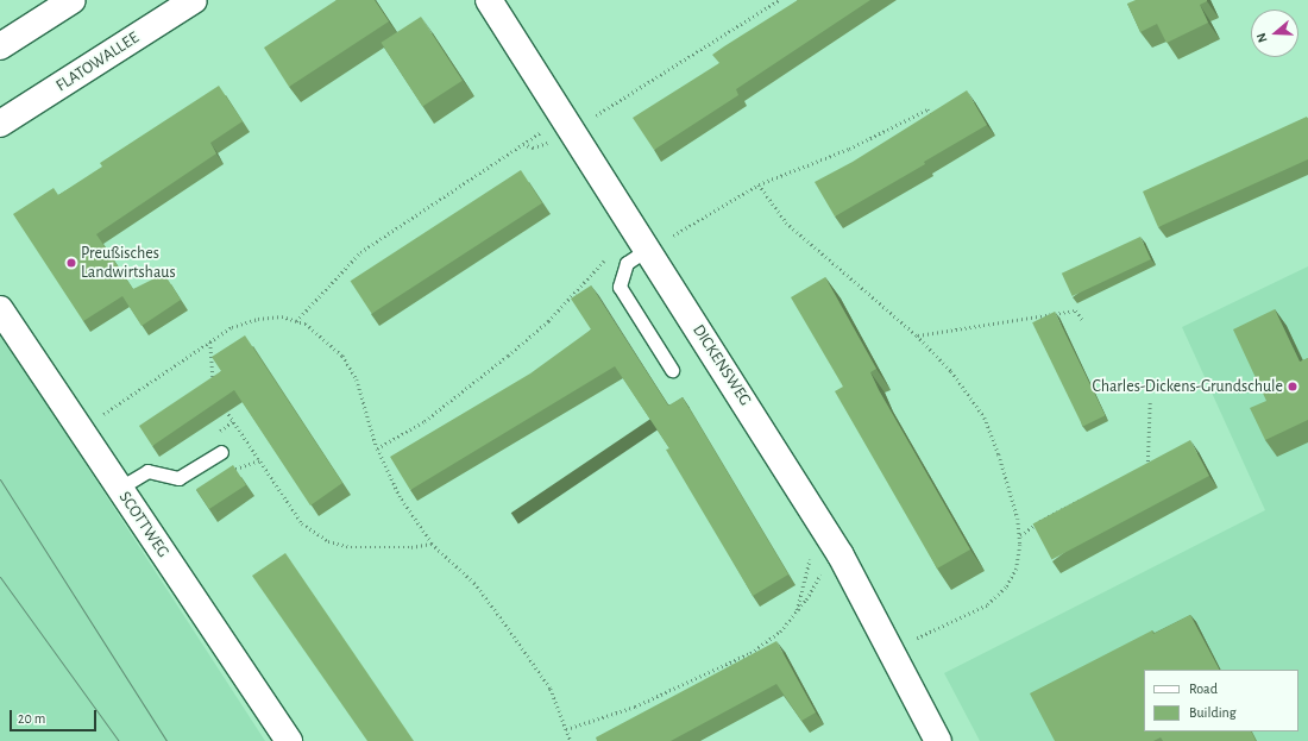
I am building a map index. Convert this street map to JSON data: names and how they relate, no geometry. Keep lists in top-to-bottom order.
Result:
{
  "streets": {
    "street": ["FLATOWALLEE", "DICKENSWEG", "SCOTTWEG"]
  },
  "places": ["Preußisches Landwirtshaus", "Charles-Dickens-Grundschule"],
  "legend": ["Road", "Building"],
  "scale_bar": "20 m",
  "north": "left"
}
